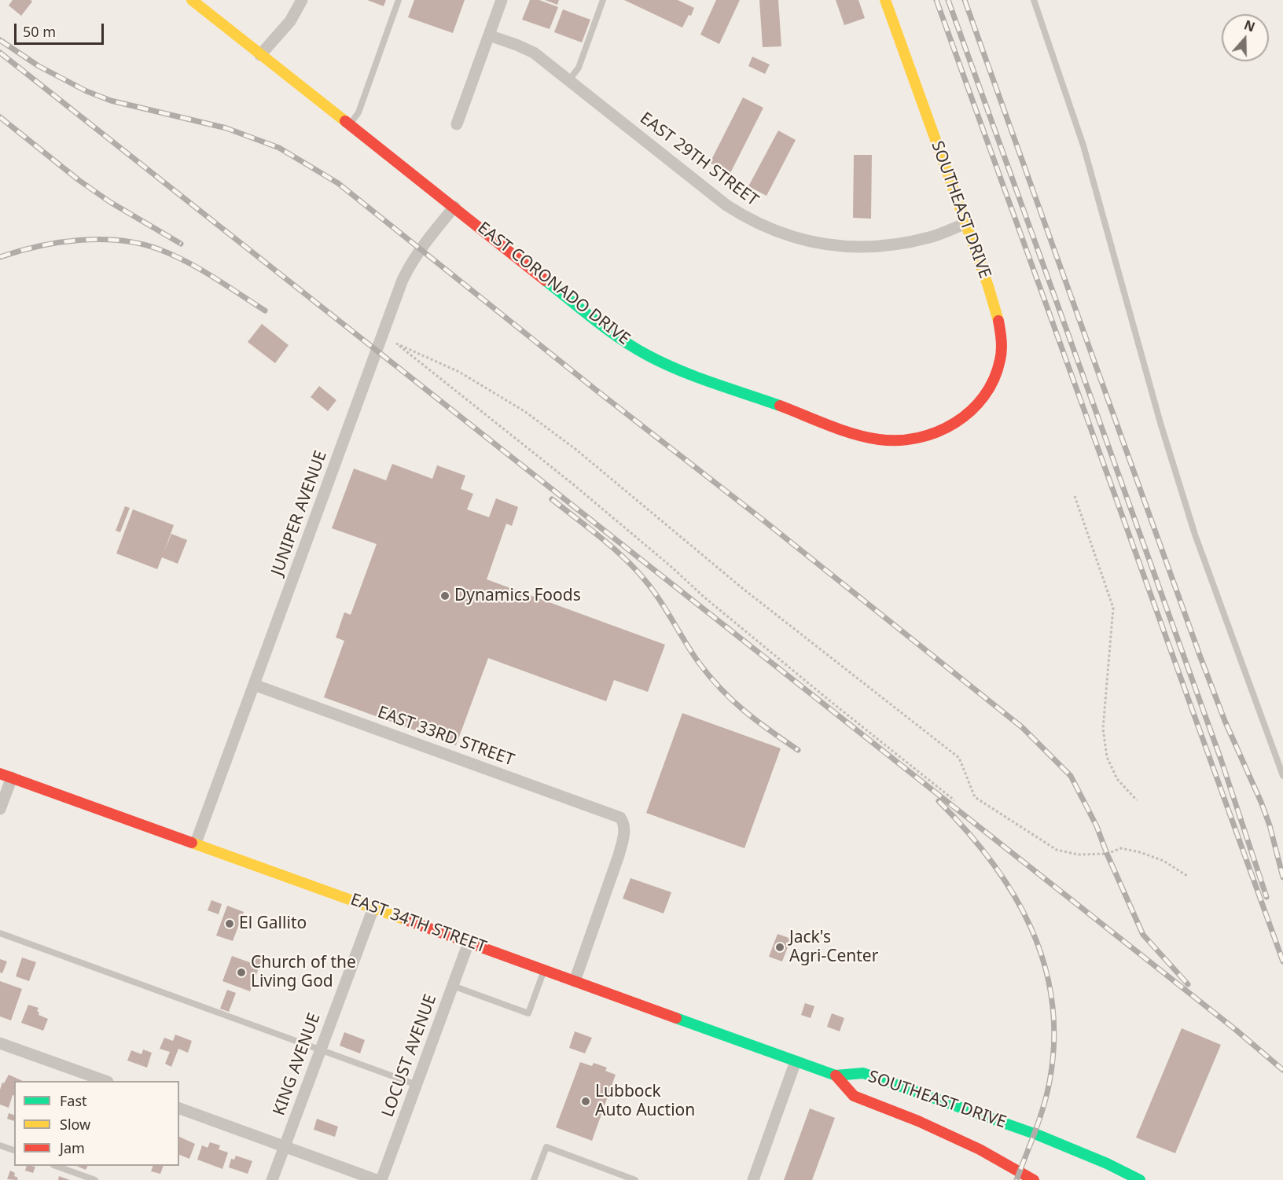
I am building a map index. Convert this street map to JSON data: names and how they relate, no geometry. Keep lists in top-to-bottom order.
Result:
{
  "streets": {
    "main road": ["SOUTHEAST DRIVE", "EAST CORONADO DRIVE", "EAST 34TH STREET"],
    "street": [
      "EAST 29TH STREET",
      "JUNIPER AVENUE",
      "EAST 33RD STREET",
      "LOCUST AVENUE",
      "KING AVENUE"
    ]
  },
  "crossings": [
    ["EAST 29TH STREET", "SOUTHEAST DRIVE"],
    ["SOUTHEAST DRIVE", "EAST CORONADO DRIVE"],
    ["SOUTHEAST DRIVE", "EAST 34TH STREET"],
    ["EAST CORONADO DRIVE", "JUNIPER AVENUE"],
    ["JUNIPER AVENUE", "EAST 33RD STREET"],
    ["JUNIPER AVENUE", "EAST 34TH STREET"],
    ["EAST 33RD STREET", "EAST 34TH STREET"],
    ["EAST 34TH STREET", "LOCUST AVENUE"],
    ["EAST 34TH STREET", "KING AVENUE"]
  ],
  "places": [
    "Dynamics Foods",
    "El Gallito",
    "Jack's Agri-Center",
    "Church of the Living God",
    "Lubbock Auto Auction"
  ],
  "legend": ["Fast", "Slow", "Jam"],
  "scale_bar": "50 m",
  "north": "top"
}
